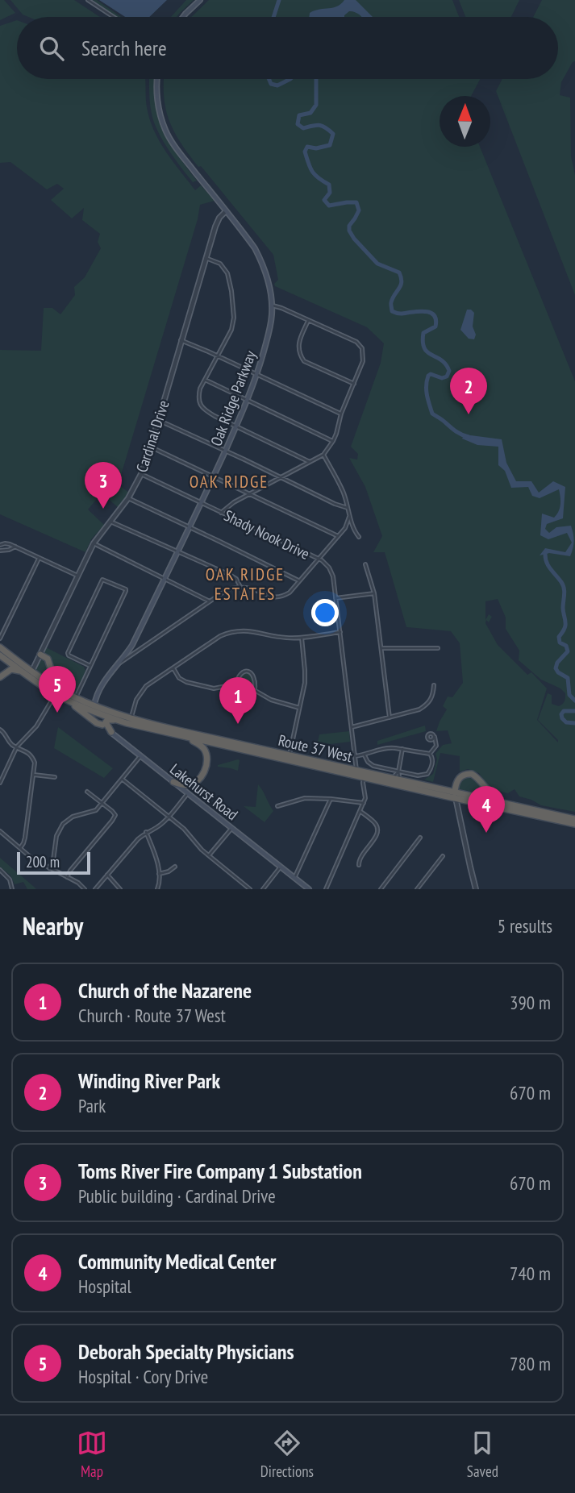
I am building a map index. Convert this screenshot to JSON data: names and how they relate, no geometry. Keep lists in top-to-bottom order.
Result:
{
  "streets": {
    "highway": ["Route 37 West"],
    "main road": ["Oak Ridge Parkway", "Lakehurst Road"],
    "street": ["Cardinal Drive", "Shady Nook Drive"]
  },
  "crossings": [
    ["Oak Ridge Parkway", "Cardinal Drive"],
    ["Oak Ridge Parkway", "Shady Nook Drive"],
    ["Oak Ridge Parkway", "Route 37 West"],
    ["Oak Ridge Parkway", "Lakehurst Road"],
    ["Cardinal Drive", "Shady Nook Drive"],
    ["Cardinal Drive", "Route 37 West"],
    ["Shady Nook Drive", "Route 37 West"],
    ["Route 37 West", "Lakehurst Road"]
  ],
  "districts": ["OAK RIDGE", "OAK RIDGE ESTATES"],
  "scale_bar": "200 m",
  "north": "top",
  "page": {
    "search": "Search here",
    "pins": [
      "2",
      "3",
      "5",
      "1",
      "4"
    ],
    "scale": "200 m",
    "heading": ["Nearby", "5 results"],
    "list": [
      {
        "mark": "1",
        "name": "Church of the Nazarene",
        "note": "Church · Route 37 West",
        "value": "390 m"
      },
      {
        "mark": "2",
        "name": "Winding River Park",
        "note": "Park",
        "value": "670 m"
      },
      {
        "mark": "3",
        "name": "Toms River Fire Company 1 Substation",
        "note": "Public building · Cardinal Drive",
        "value": "670 m"
      },
      {
        "mark": "4",
        "name": "Community Medical Center",
        "note": "Hospital",
        "value": "740 m"
      },
      {
        "mark": "5",
        "name": "Deborah Specialty Physicians",
        "note": "Hospital · Cory Drive",
        "value": "780 m"
      }
    ],
    "nav": ["Map", "Directions", "Saved"]
  }
}
